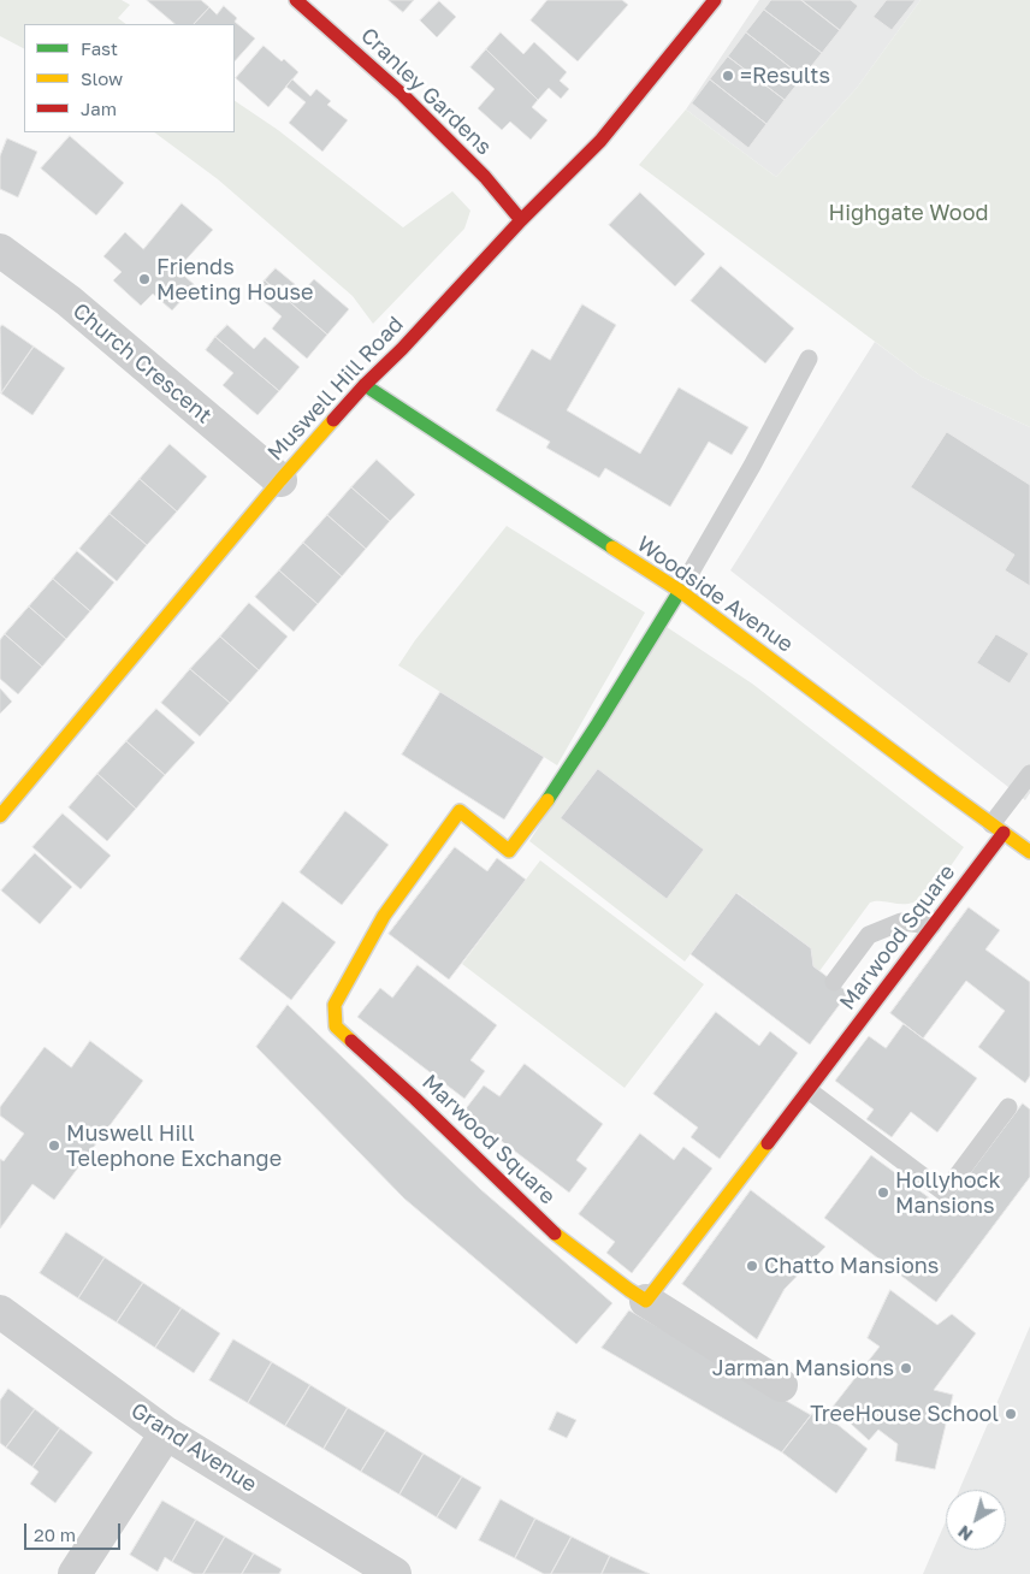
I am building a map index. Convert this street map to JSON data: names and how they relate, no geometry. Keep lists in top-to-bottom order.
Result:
{
  "streets": {
    "street": [
      "Cranley Gardens",
      "Church Crescent",
      "Muswell Hill Road",
      "Woodside Avenue",
      "Marwood Square",
      "Grand Avenue"
    ]
  },
  "crossings": [
    ["Cranley Gardens", "Muswell Hill Road"],
    ["Church Crescent", "Muswell Hill Road"],
    ["Muswell Hill Road", "Woodside Avenue"],
    ["Woodside Avenue", "Marwood Square"]
  ],
  "parks": ["Highgate Wood"],
  "places": [
    "=Results",
    "Friends Meeting House",
    "Muswell Hill Telephone Exchange",
    "Hollyhock Mansions",
    "Chatto Mansions",
    "Jarman Mansions",
    "TreeHouse School"
  ],
  "legend": ["Fast", "Slow", "Jam"],
  "scale_bar": "20 m",
  "north": "bottom left"
}
